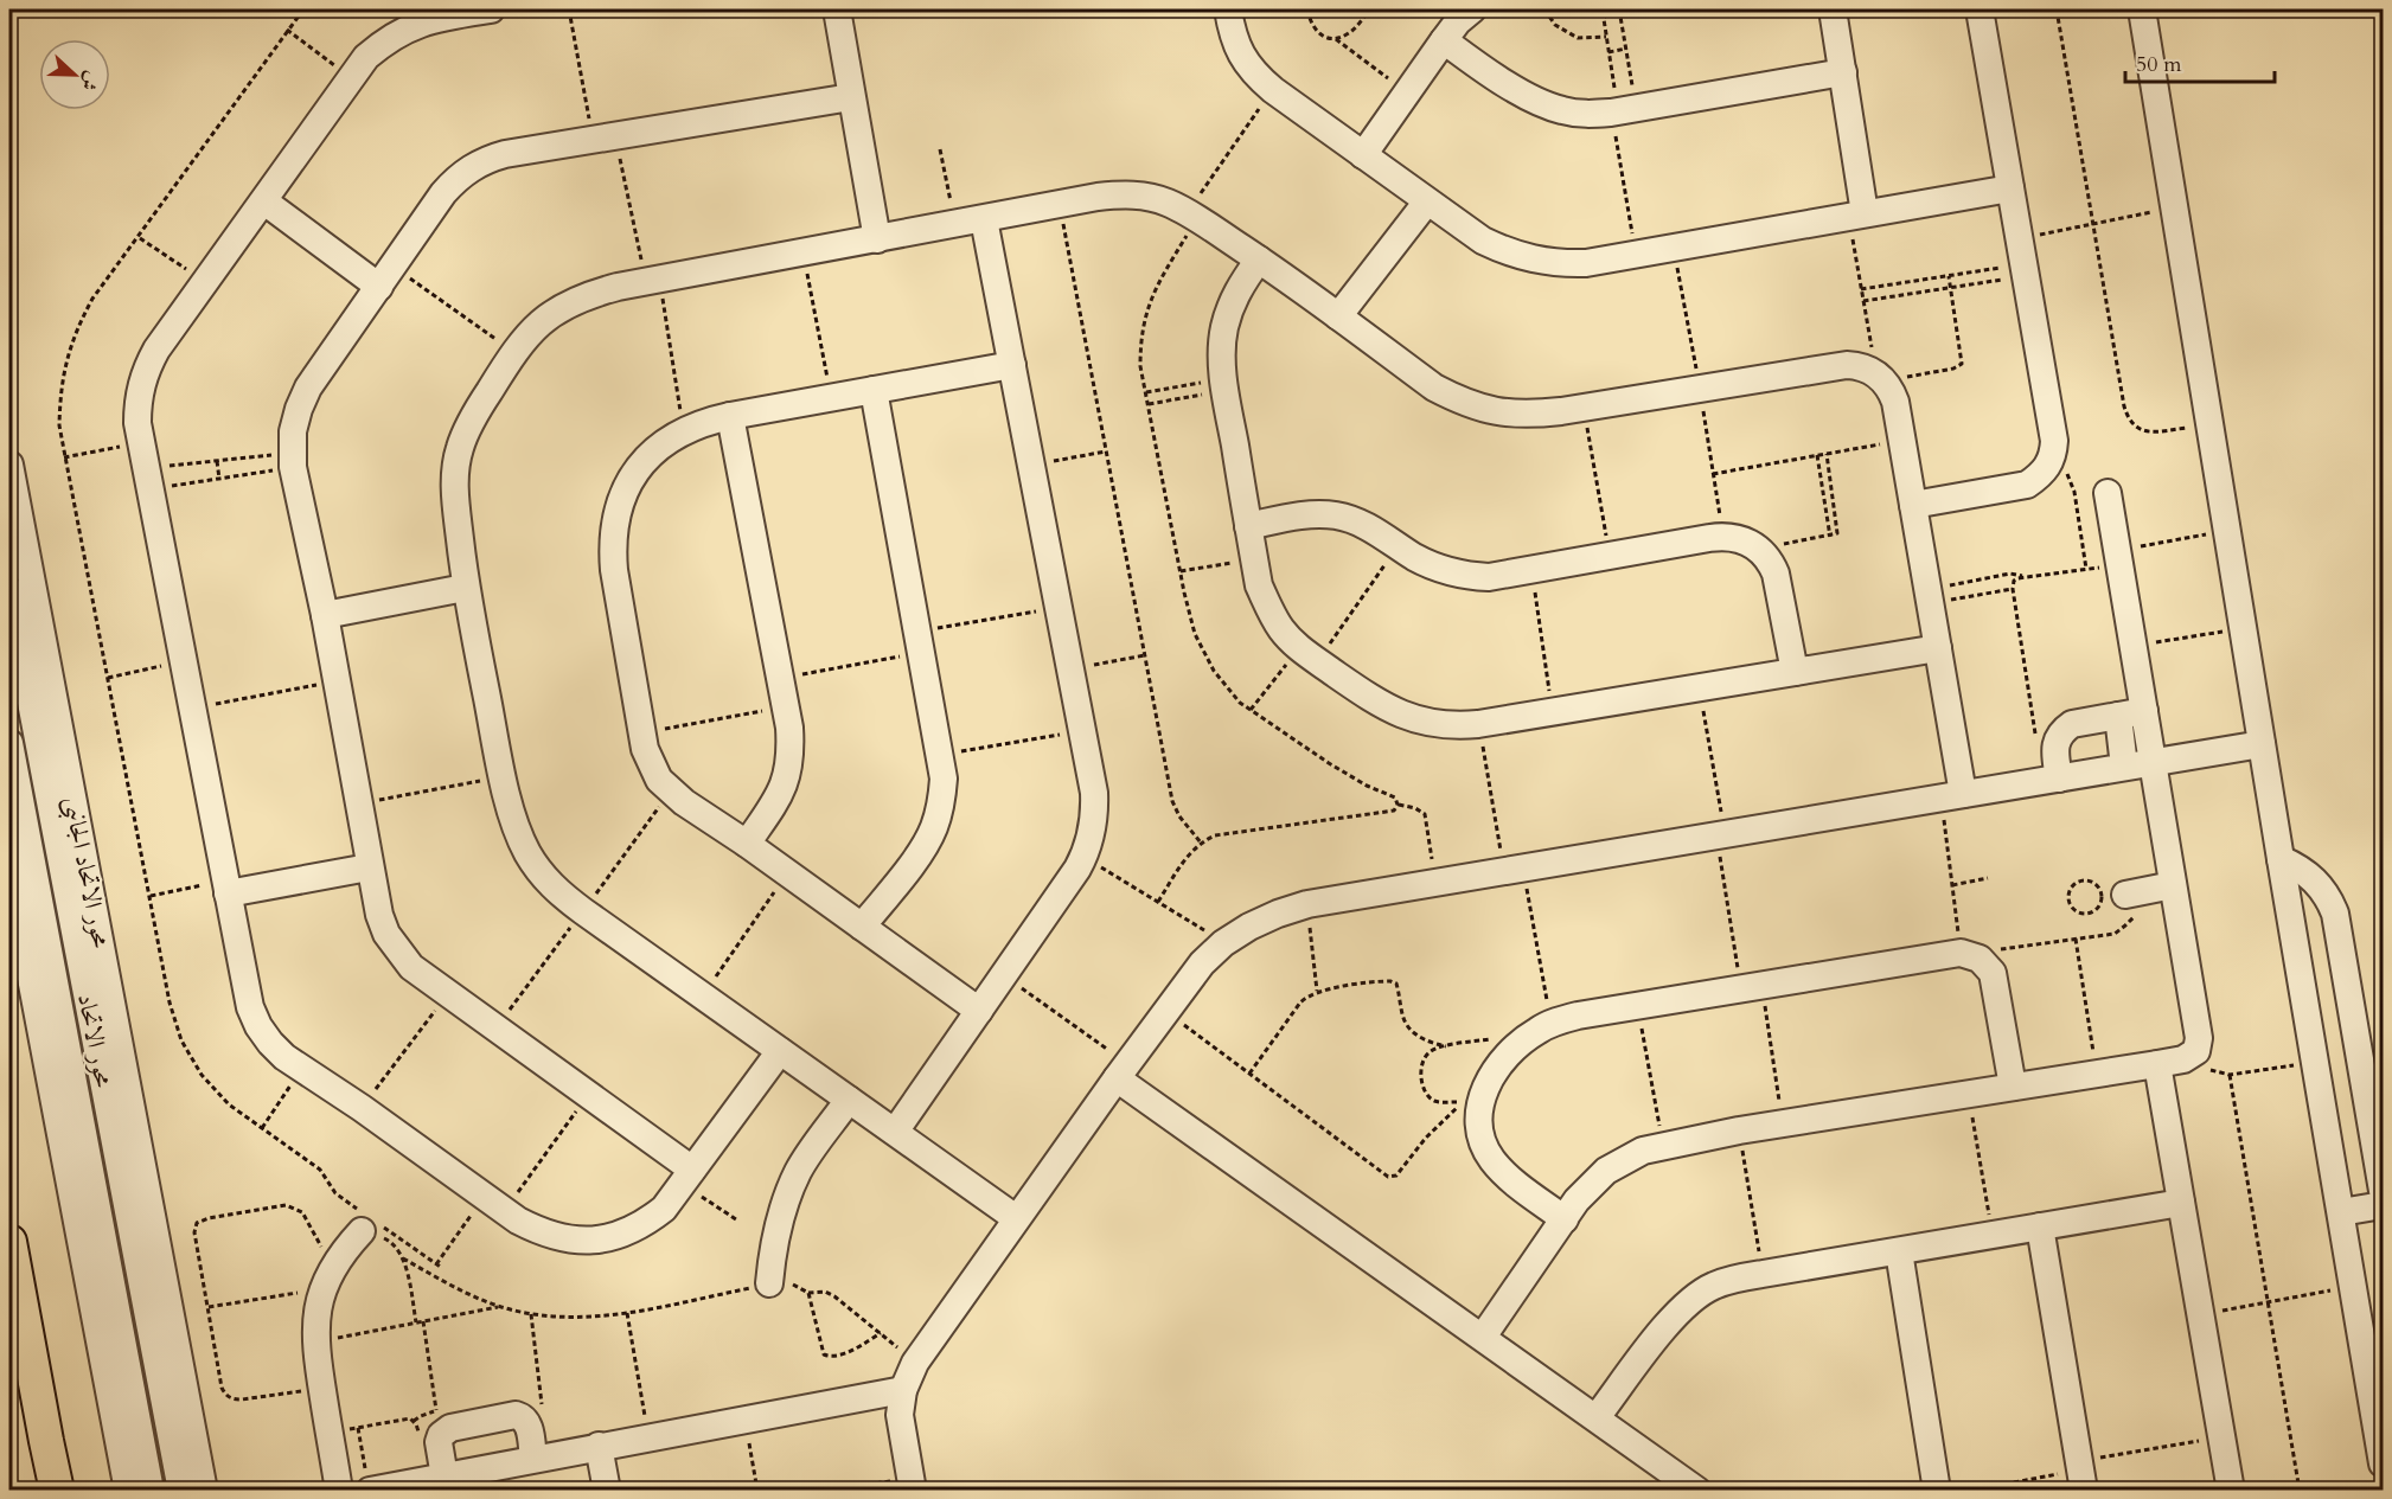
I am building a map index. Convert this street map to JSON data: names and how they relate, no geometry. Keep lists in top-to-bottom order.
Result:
{
  "streets": {
    "street": ["محور الاتحاد الجانبى", "محور الاتحاد"]
  },
  "scale_bar": "50 m",
  "north": "right"
}
